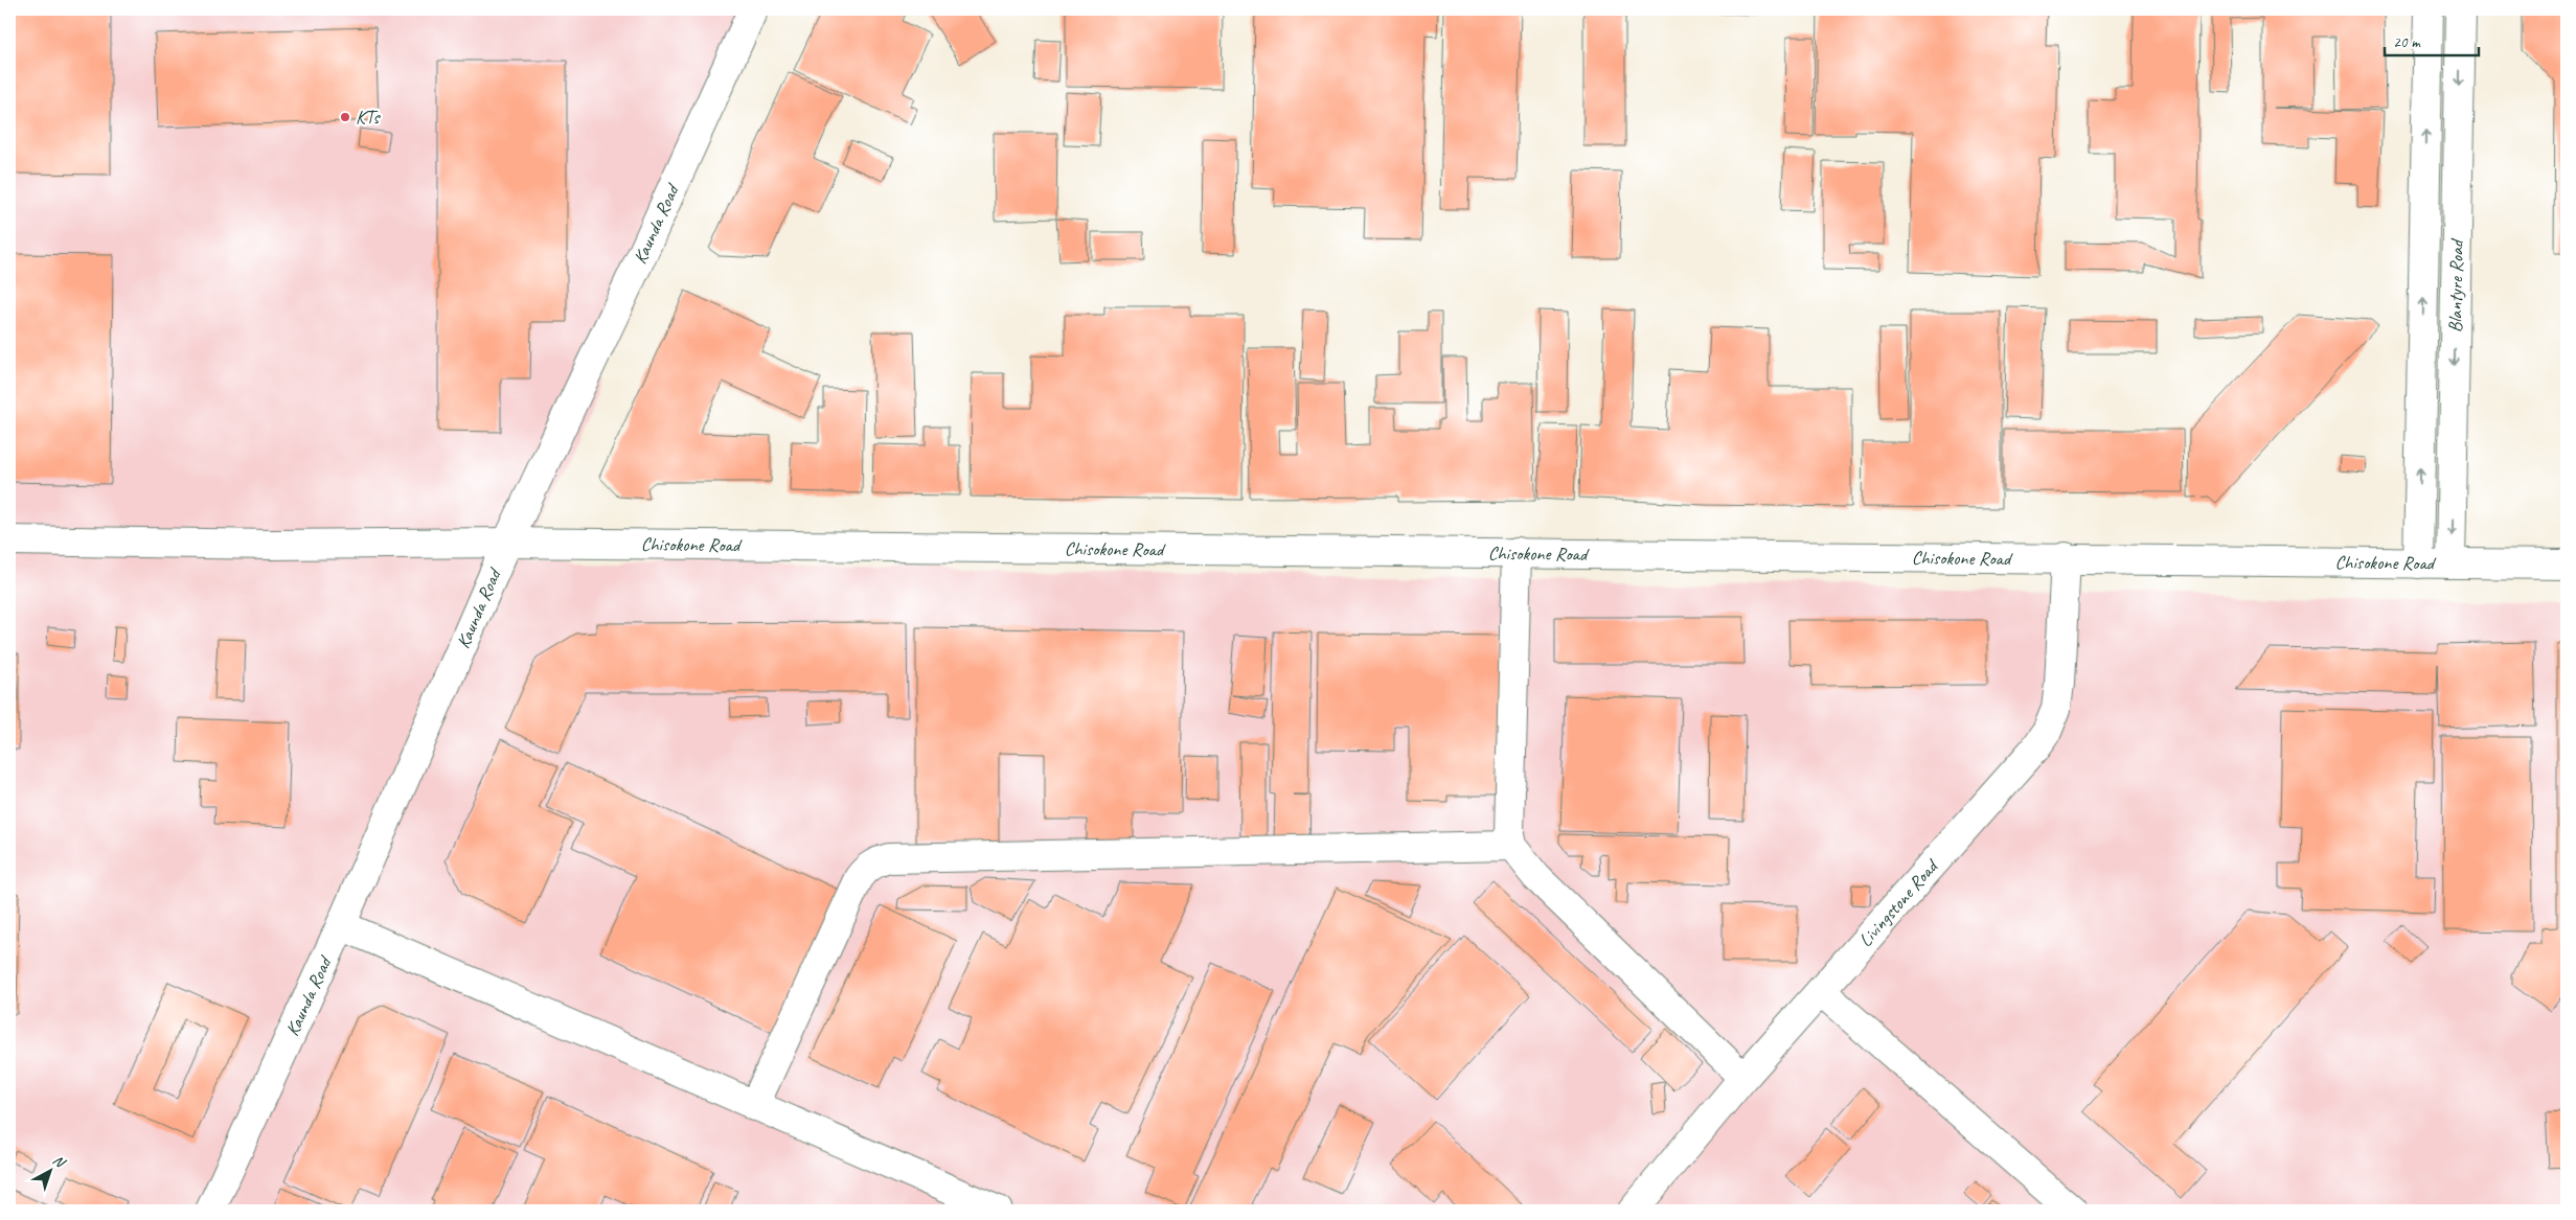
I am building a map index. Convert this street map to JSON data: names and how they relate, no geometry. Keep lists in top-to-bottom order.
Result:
{
  "streets": {
    "street": [
      "Kaunda Road",
      "Blantyre Road",
      "Chisokone Road",
      "Livingstone Road"
    ]
  },
  "crossings": [
    ["Kaunda Road", "Chisokone Road"],
    ["Blantyre Road", "Chisokone Road"],
    ["Chisokone Road", "Livingstone Road"]
  ],
  "places": ["KTs"],
  "scale_bar": "20 m",
  "north": "top right"
}
